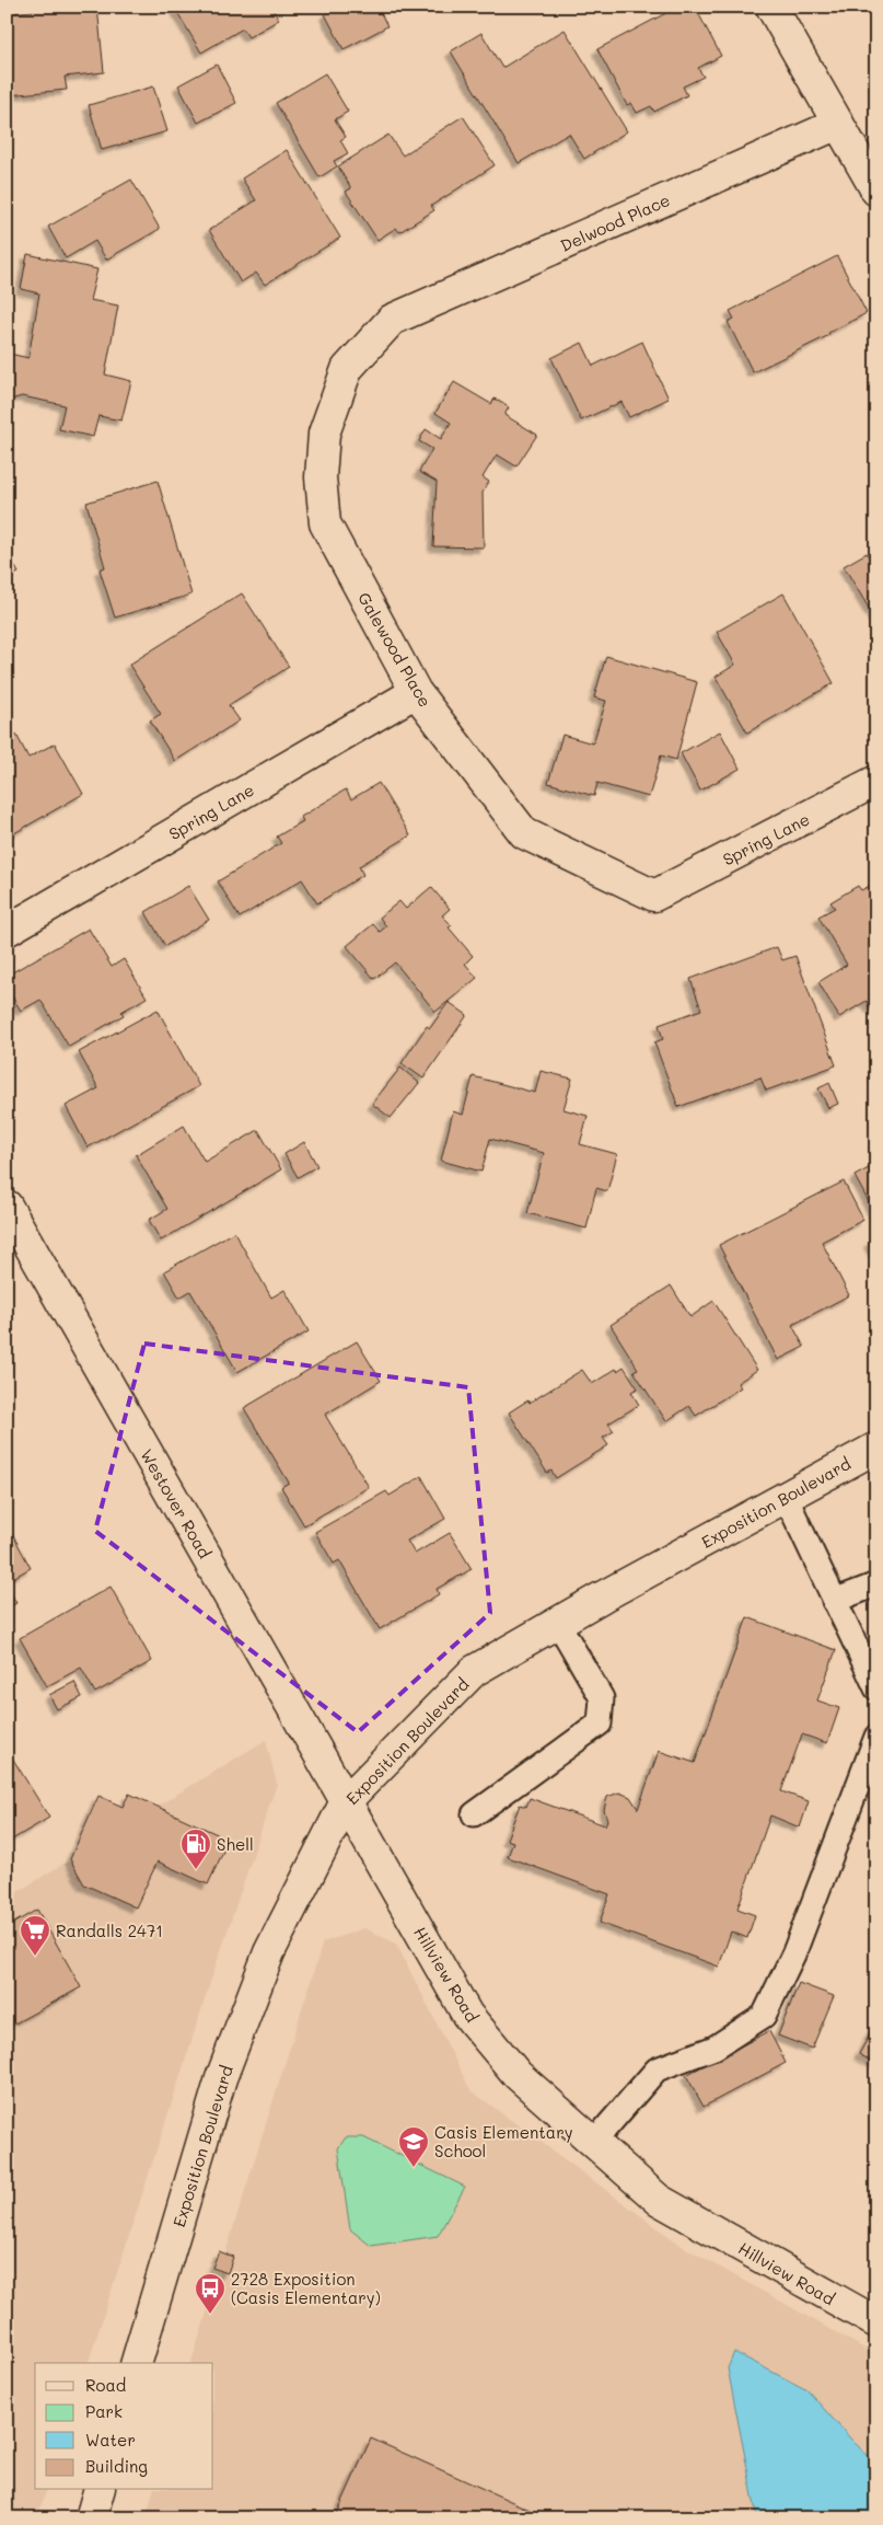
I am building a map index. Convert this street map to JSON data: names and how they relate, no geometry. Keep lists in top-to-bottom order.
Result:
{
  "streets": {
    "street": [
      "Delwood Place",
      "Galewood Place",
      "Spring Lane",
      "Exposition Boulevard",
      "Westover Road",
      "Hillview Road"
    ]
  },
  "crossings": [
    ["Delwood Place", "Galewood Place"],
    ["Galewood Place", "Spring Lane"],
    ["Exposition Boulevard", "Westover Road"],
    ["Exposition Boulevard", "Hillview Road"],
    ["Westover Road", "Hillview Road"]
  ],
  "places": {
    "fuel station": ["Shell"],
    "supermarket": ["Randalls 2471"],
    "school or university": ["Casis Elementary School"],
    "bus stop": ["2728 Exposition (Casis Elementary)"]
  },
  "legend": [
    "Road",
    "Park",
    "Water",
    "Building"
  ]
}
